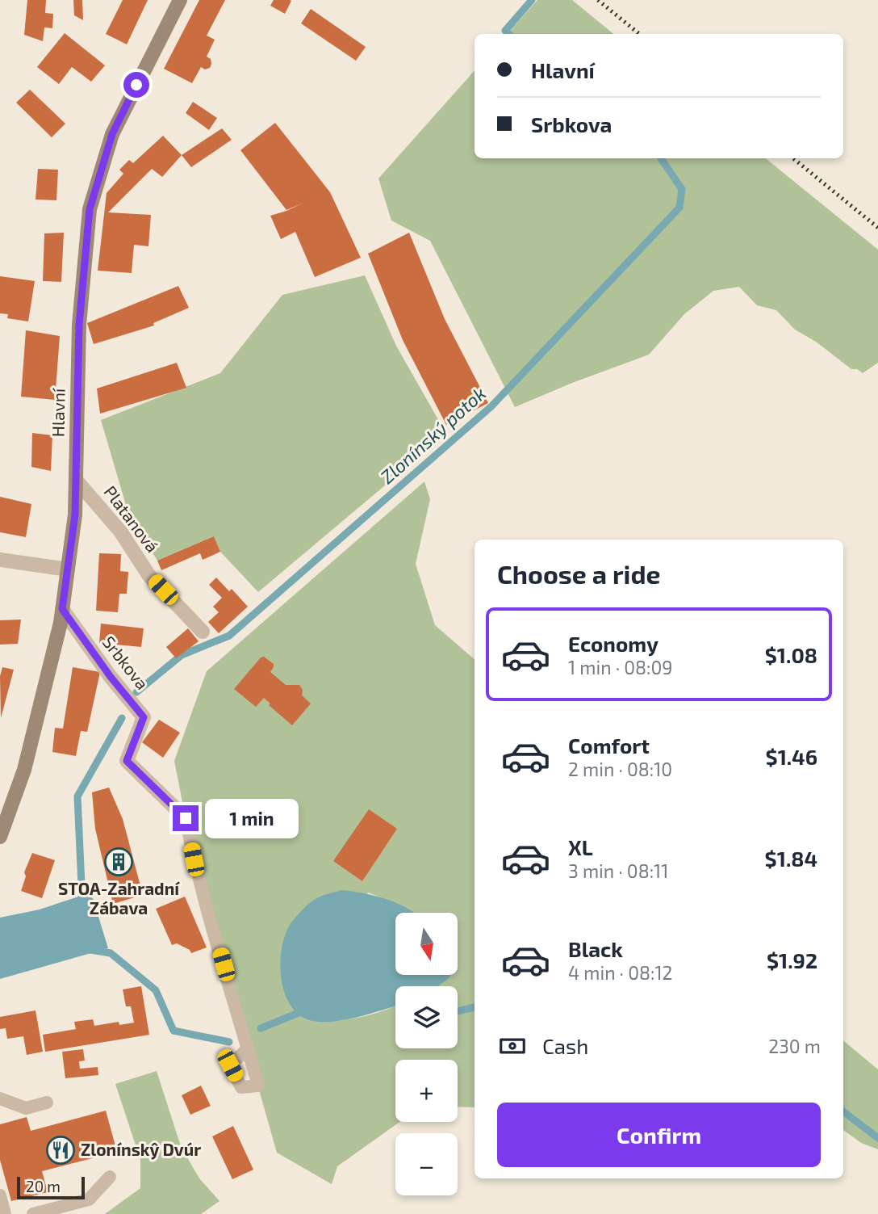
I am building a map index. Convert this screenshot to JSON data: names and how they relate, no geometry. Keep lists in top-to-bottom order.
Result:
{
  "streets": {
    "street": ["Hlavní", "Platanová", "Srbkova"]
  },
  "crossings": [
    ["Hlavní", "Platanová"],
    ["Hlavní", "Srbkova"]
  ],
  "water": ["Zlonínský potok"],
  "places": {
    "building": ["STOA-Zahradní Zábava"],
    "restaurant": ["Zlonínskŷ Dvúr"]
  },
  "scale_bar": "20 m",
  "north": "bottom",
  "page": {
    "banner": ["Hlavní", "Srbkova"],
    "heading": "Choose a ride",
    "list": [
      {
        "name": "Economy",
        "note": "1 min · 08:09",
        "value": "$1.08"
      },
      {
        "name": "Comfort",
        "note": "2 min · 08:10",
        "value": "$1.46"
      },
      {
        "name": "XL",
        "note": "3 min · 08:11",
        "value": "$1.84"
      },
      {
        "name": "Black",
        "note": "4 min · 08:12",
        "value": "$1.92"
      }
    ],
    "bubble": "1 min",
    "map_buttons": ["+", "−"],
    "pay": ["Cash", "230 m"],
    "buttons": "Confirm",
    "scale": "20 m"
  }
}
